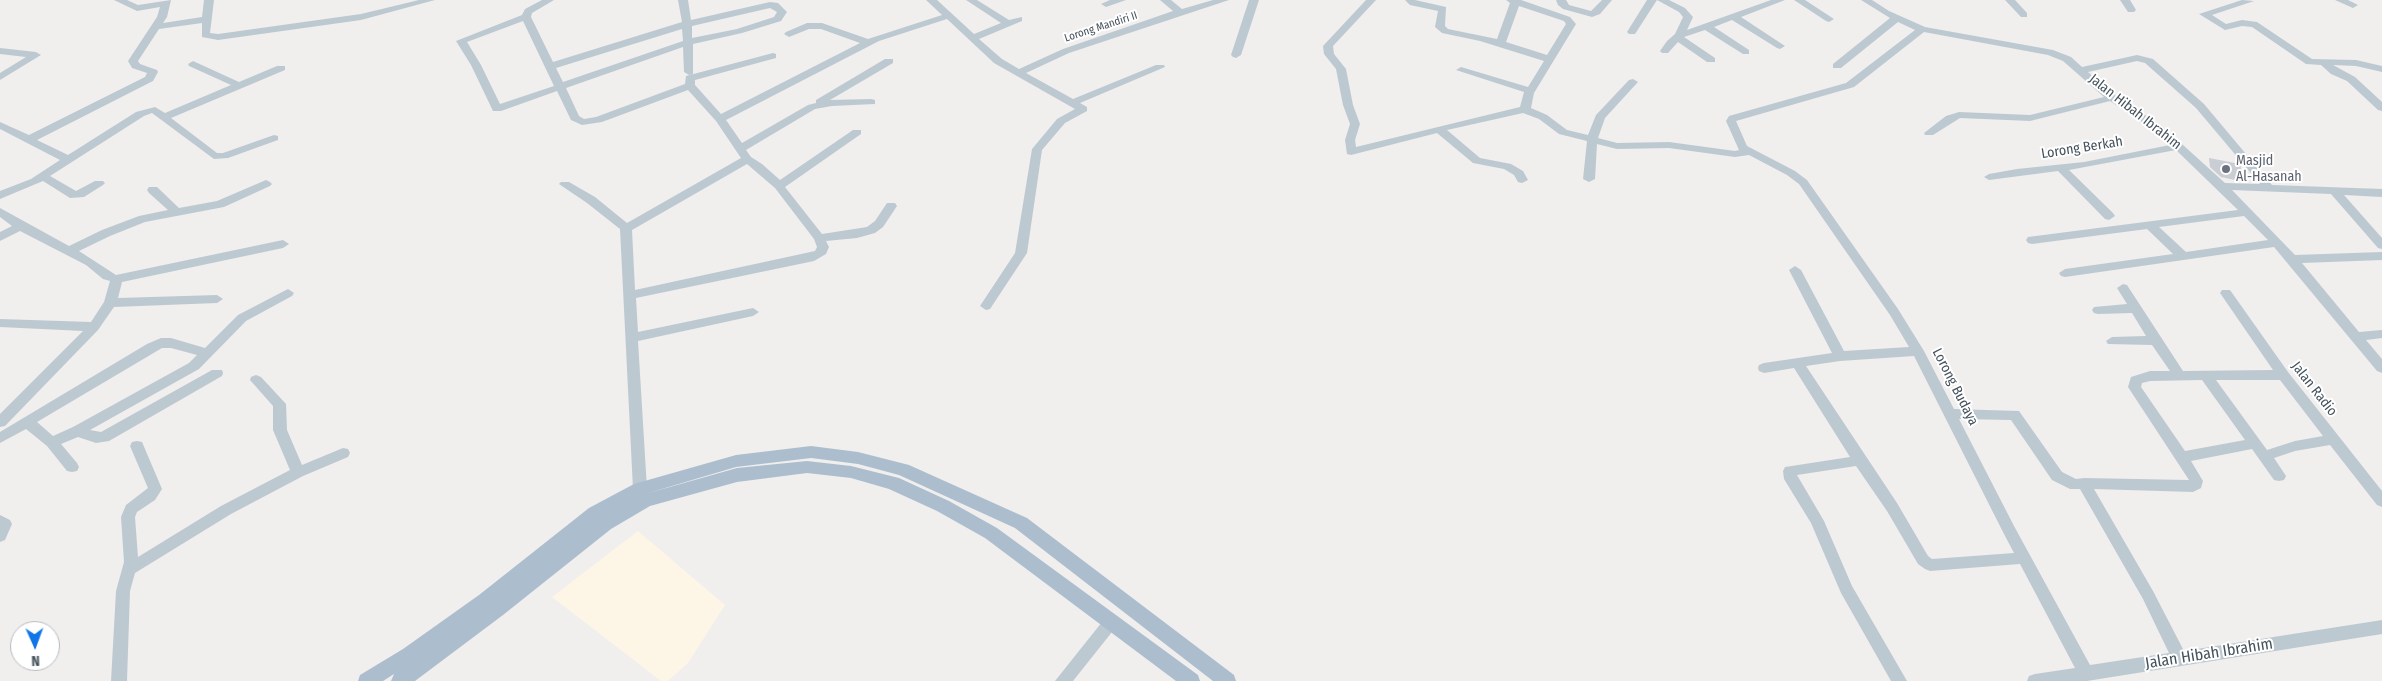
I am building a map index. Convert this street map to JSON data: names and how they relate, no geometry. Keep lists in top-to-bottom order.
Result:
{
  "streets": {
    "street": [
      "Lorong Mandiri II",
      "Jalan Hibah Ibrahim",
      "Lorong Berkah",
      "Lorong Budaya",
      "Jalan Radio"
    ]
  },
  "crossings": [
    ["Jalan Hibah Ibrahim", "Lorong Berkah"],
    ["Jalan Hibah Ibrahim", "Lorong Budaya"]
  ],
  "places": ["Masjid Al-Hasanah"],
  "north": "bottom"
}
